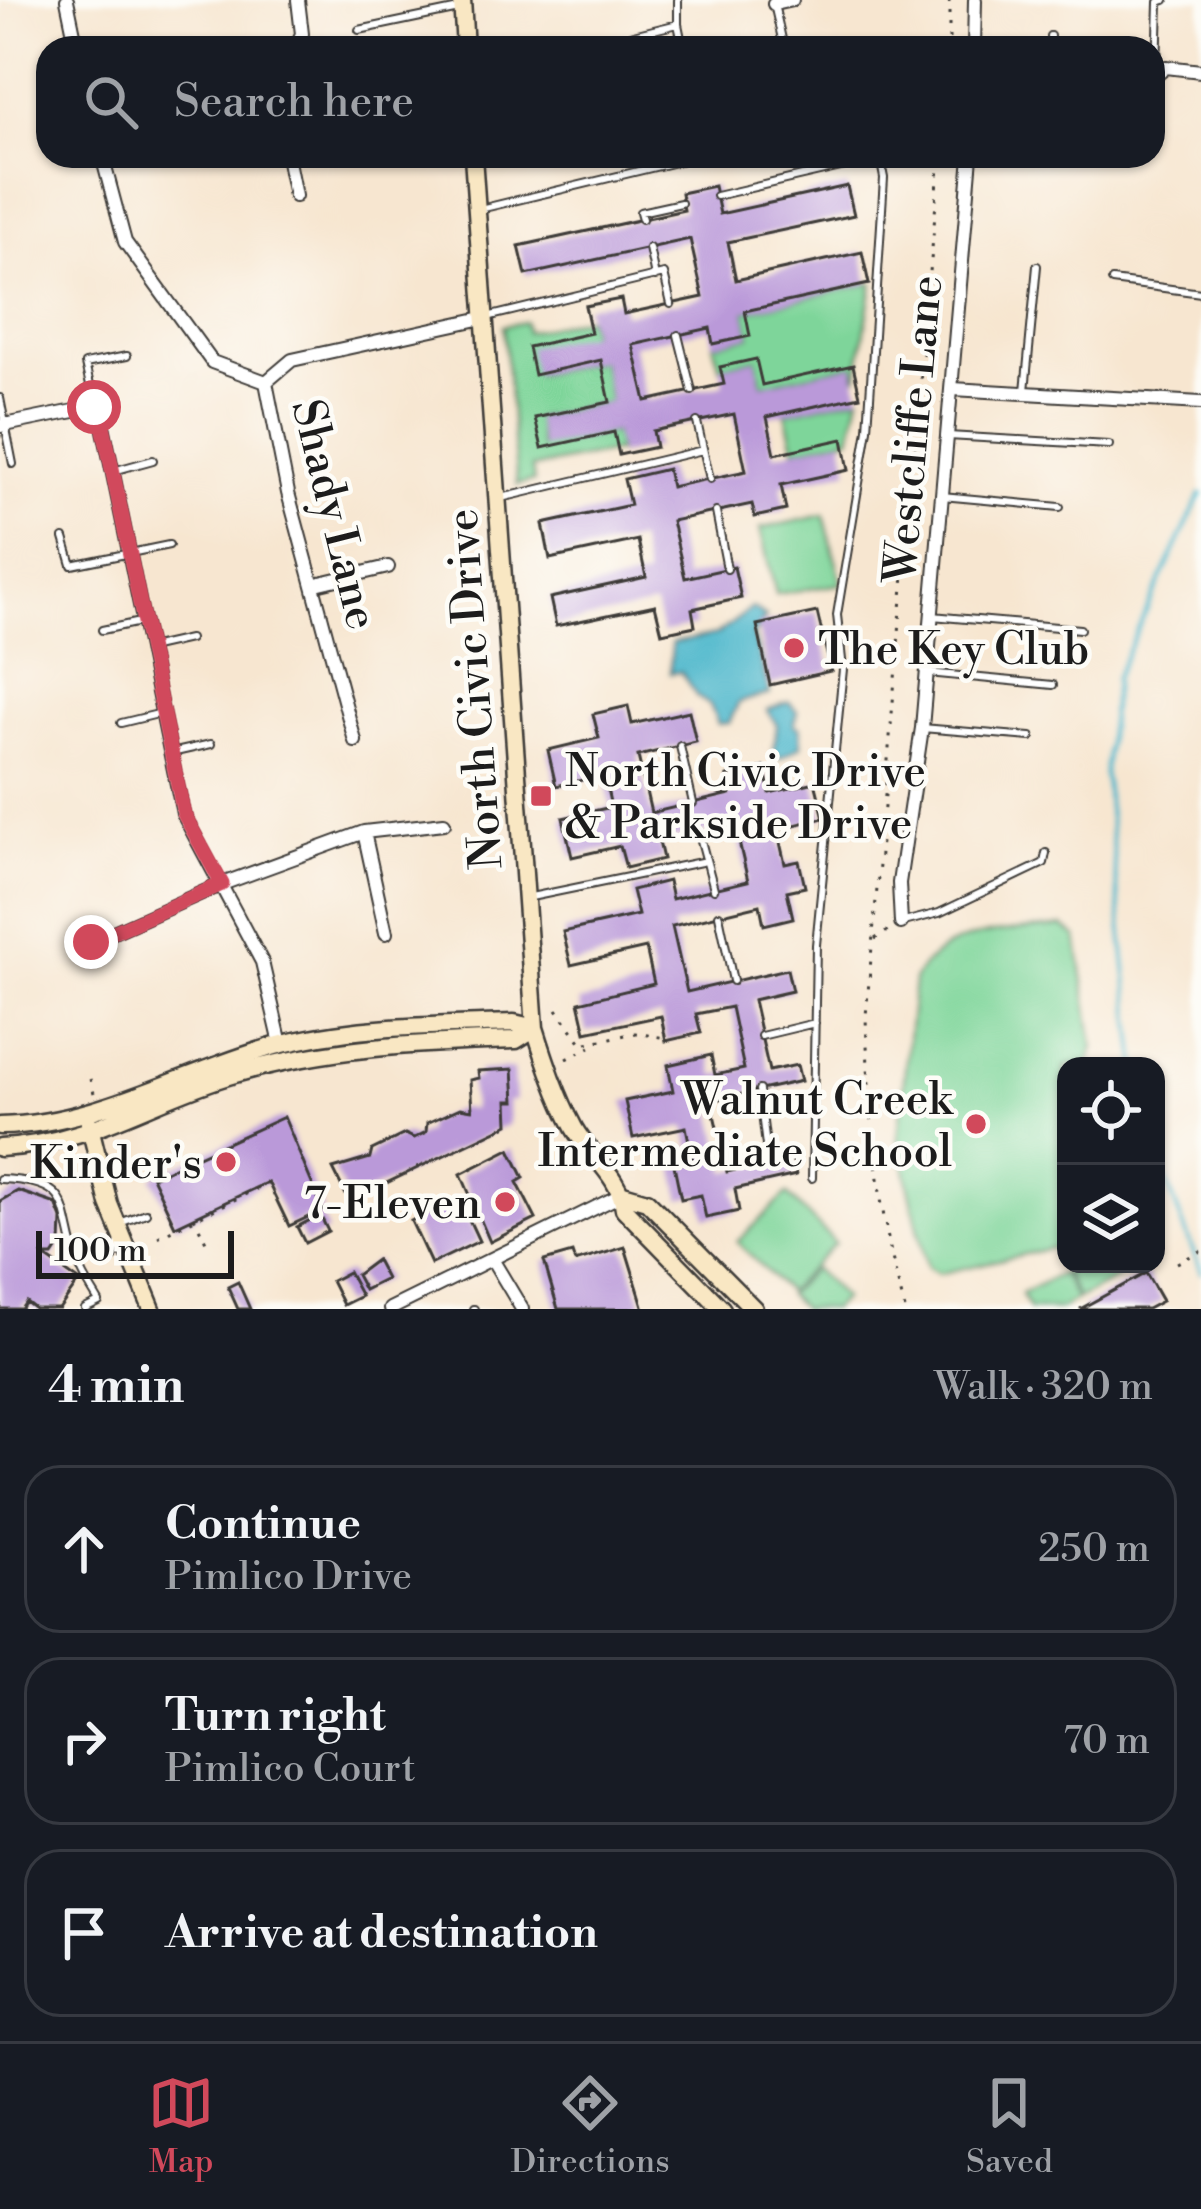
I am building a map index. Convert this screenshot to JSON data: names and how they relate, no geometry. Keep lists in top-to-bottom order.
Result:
{
  "streets": {
    "main road": ["North Civic Drive"],
    "street": ["Westcliffe Lane", "Shady Lane"]
  },
  "places": {
    "other": [
      "The Key Club",
      "Walnut Creek Intermediate School",
      "Kinder's",
      "7-Eleven"
    ],
    "transit": ["North Civic Drive & Parkside Drive"]
  },
  "scale_bar": "100 m",
  "page": {
    "search": "Search here",
    "scale": "100 m",
    "heading": ["4 min", "Walk · 320 m"],
    "list": [
      ["Continue", "Pimlico Drive", "250 m"],
      ["Turn right", "Pimlico Court", "70 m"],
      "Arrive at destination"
    ],
    "nav": ["Map", "Directions", "Saved"]
  }
}
